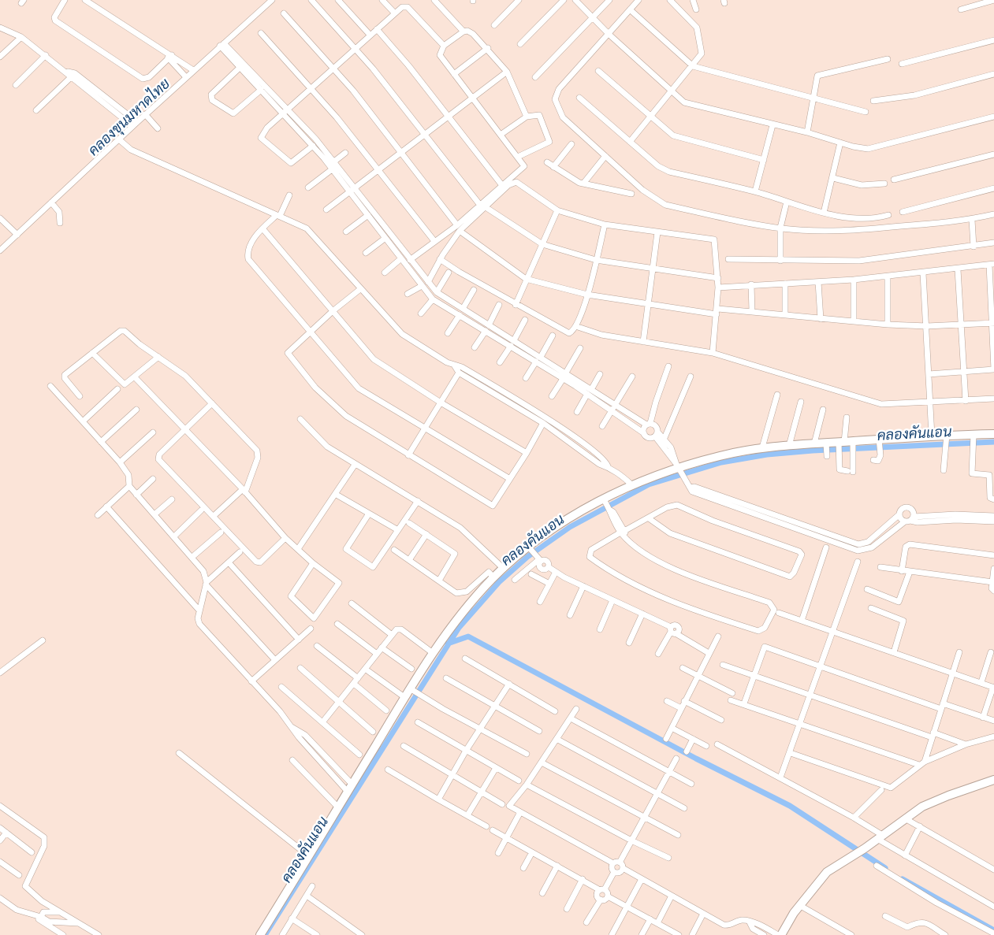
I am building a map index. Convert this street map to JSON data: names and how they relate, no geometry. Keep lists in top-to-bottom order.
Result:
{
  "water": ["คลองขุนมหาดไทย", "คลองคันแอน"]
}
